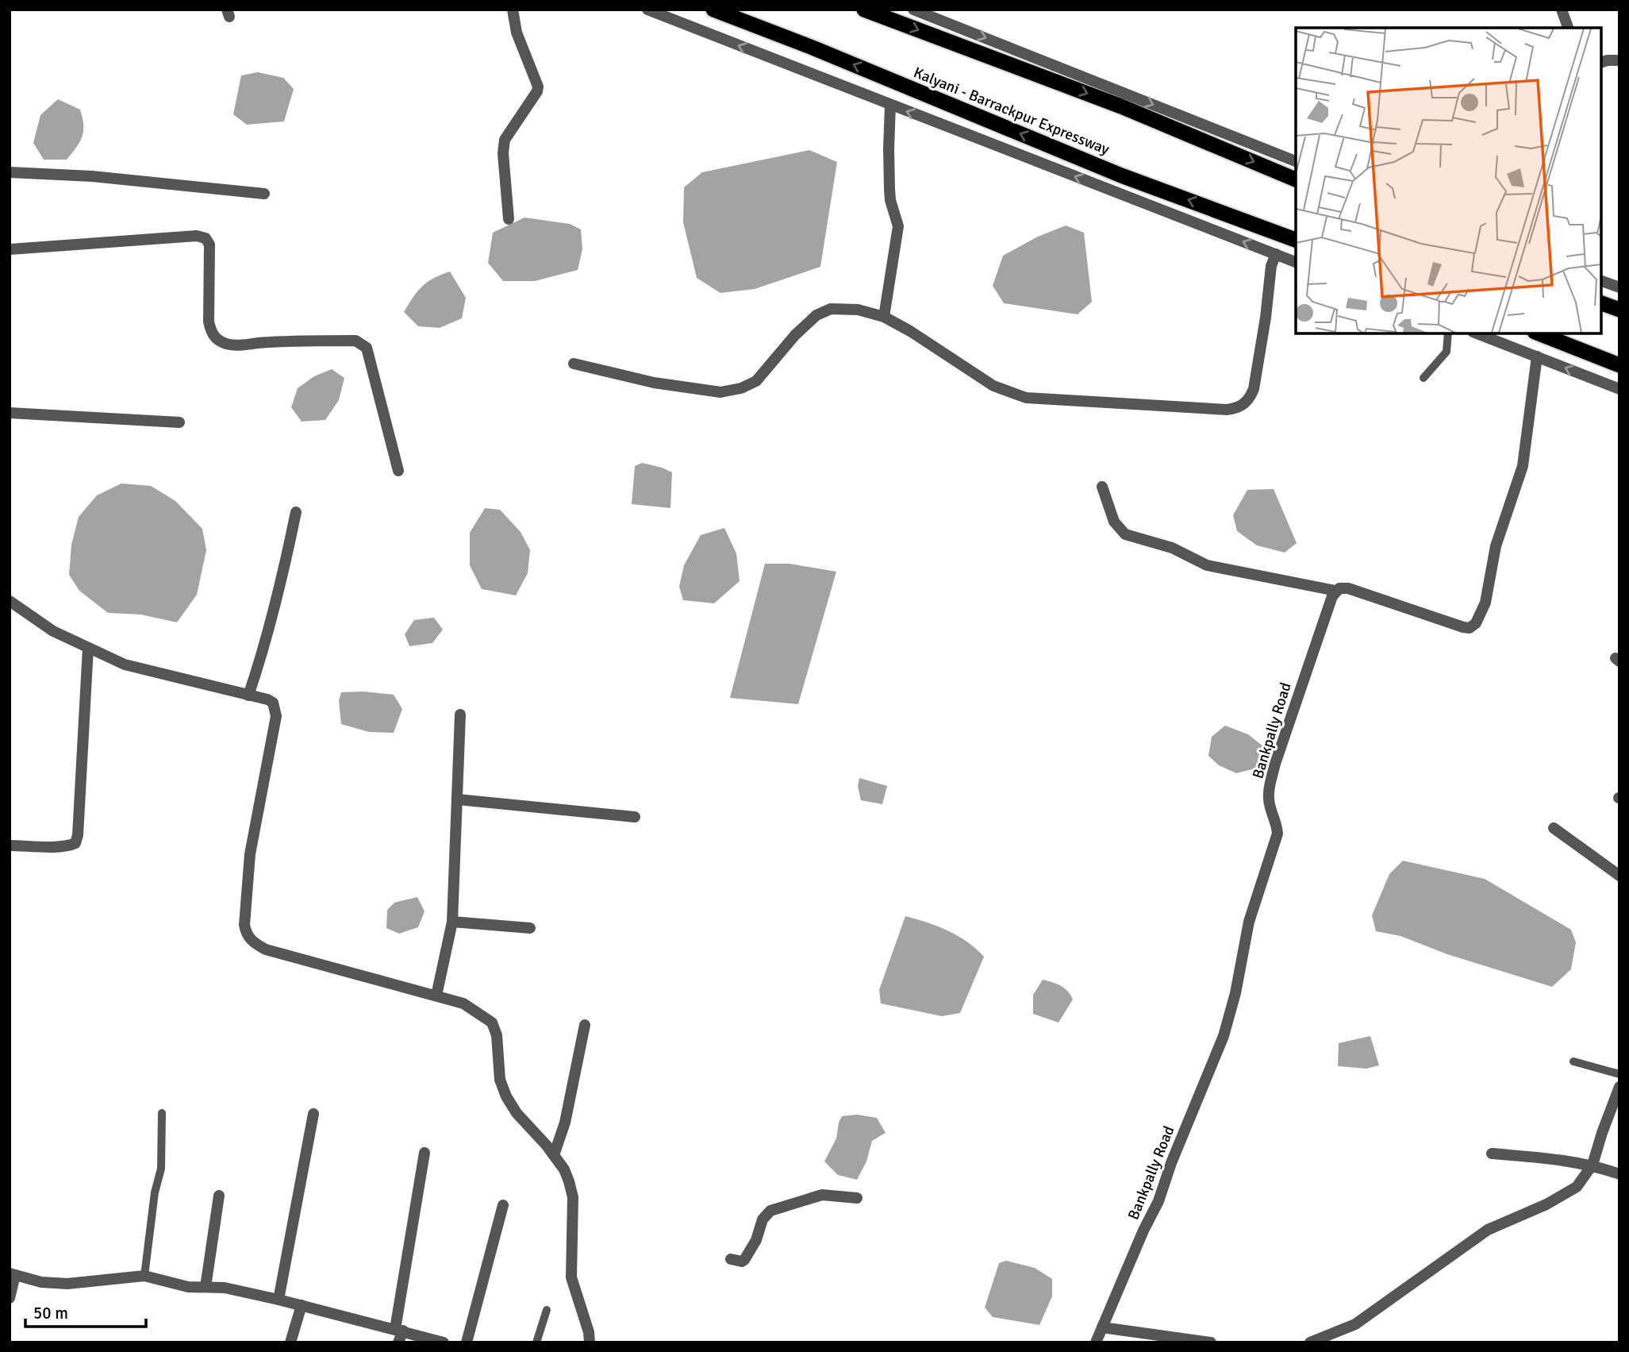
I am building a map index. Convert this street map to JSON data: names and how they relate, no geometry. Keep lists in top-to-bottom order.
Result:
{
  "streets": {
    "highway": ["Kalyani - Barrackpur Expressway"],
    "street": ["Bankpally Road"]
  },
  "scale_bar": "50 m"
}
